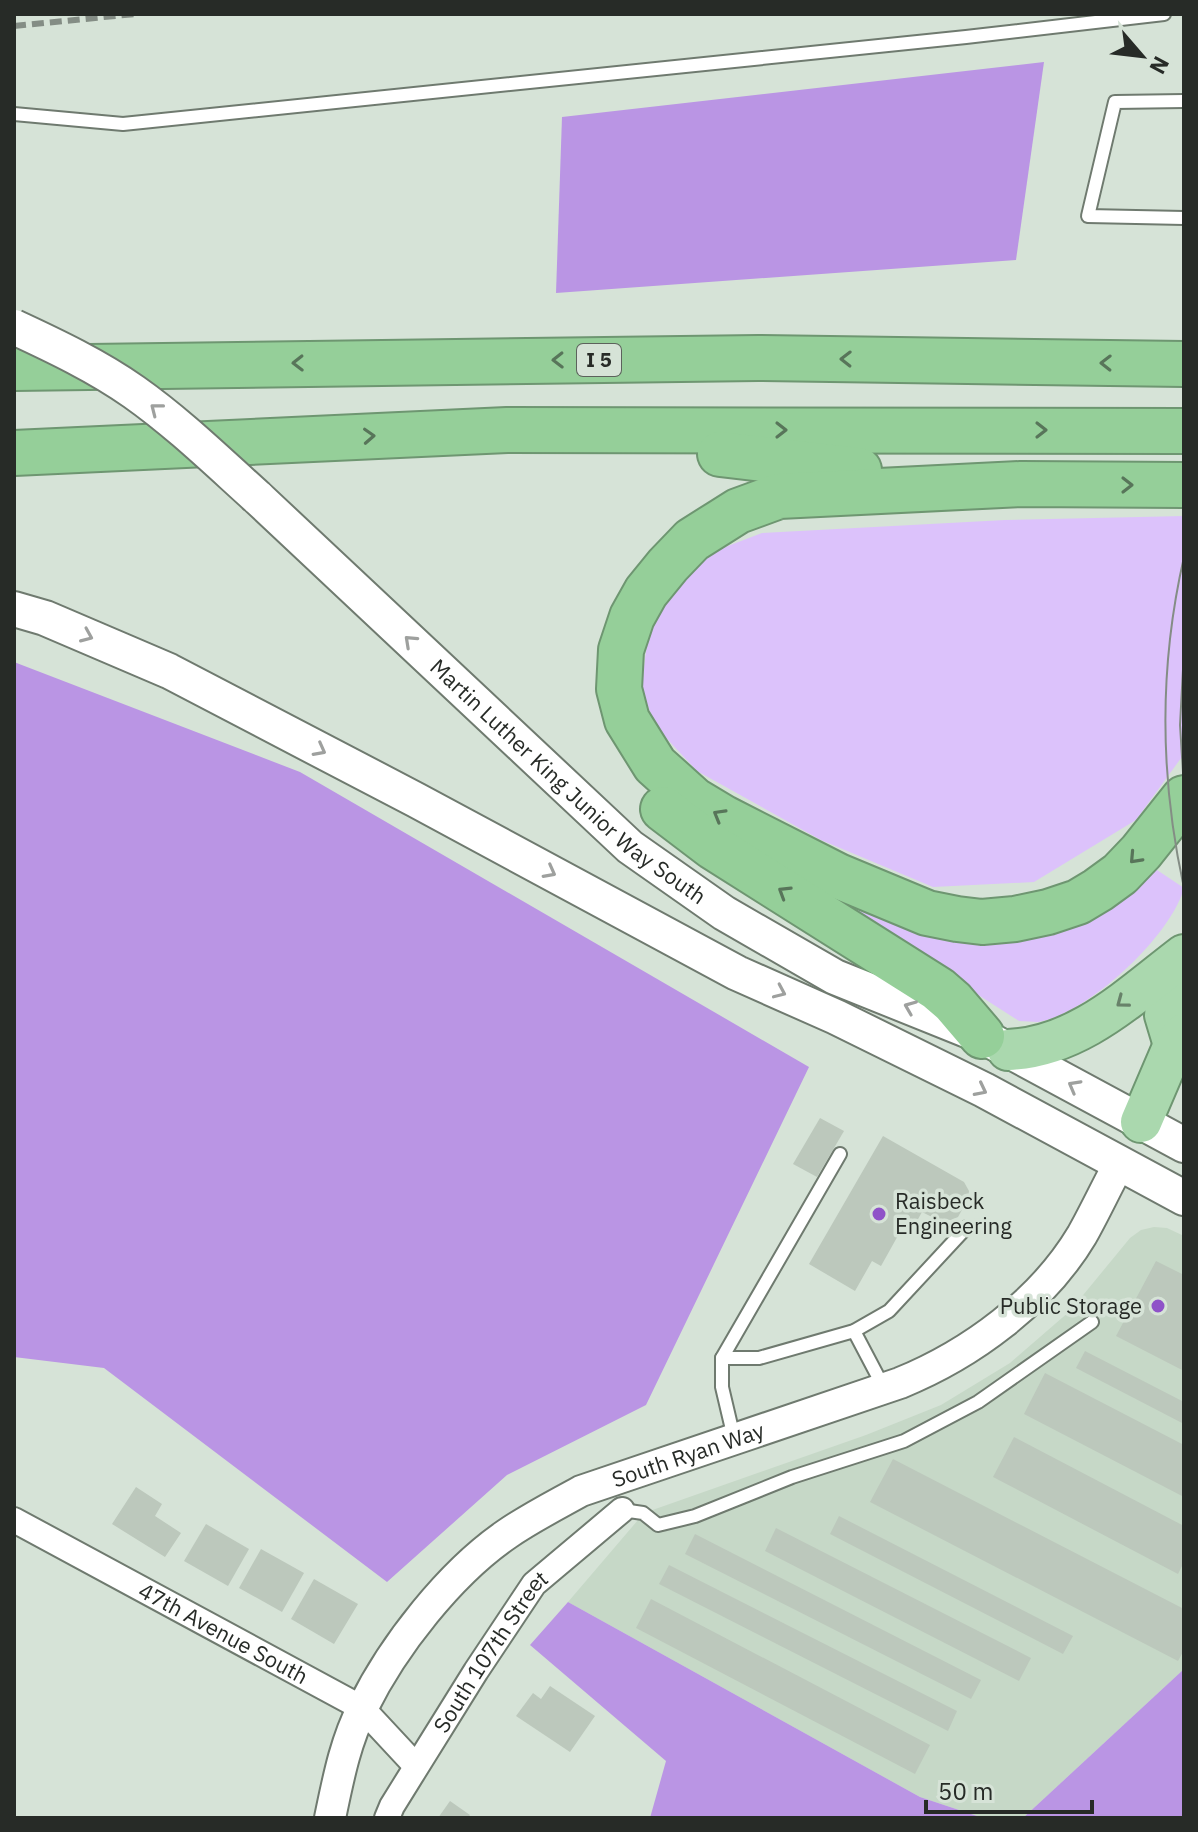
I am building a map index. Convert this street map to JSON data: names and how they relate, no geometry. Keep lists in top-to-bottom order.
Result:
{
  "streets": {
    "highway": ["I 5"],
    "main road": ["Martin Luther King Junior Way South"],
    "street": ["South Ryan Way", "47th Avenue South", "South 107th Street"]
  },
  "crossings": [
    ["South Ryan Way", "47th Avenue South"],
    ["47th Avenue South", "South 107th Street"]
  ],
  "places": ["Raisbeck Engineering", "Public Storage"],
  "scale_bar": "50 m",
  "north": "bottom right"
}
